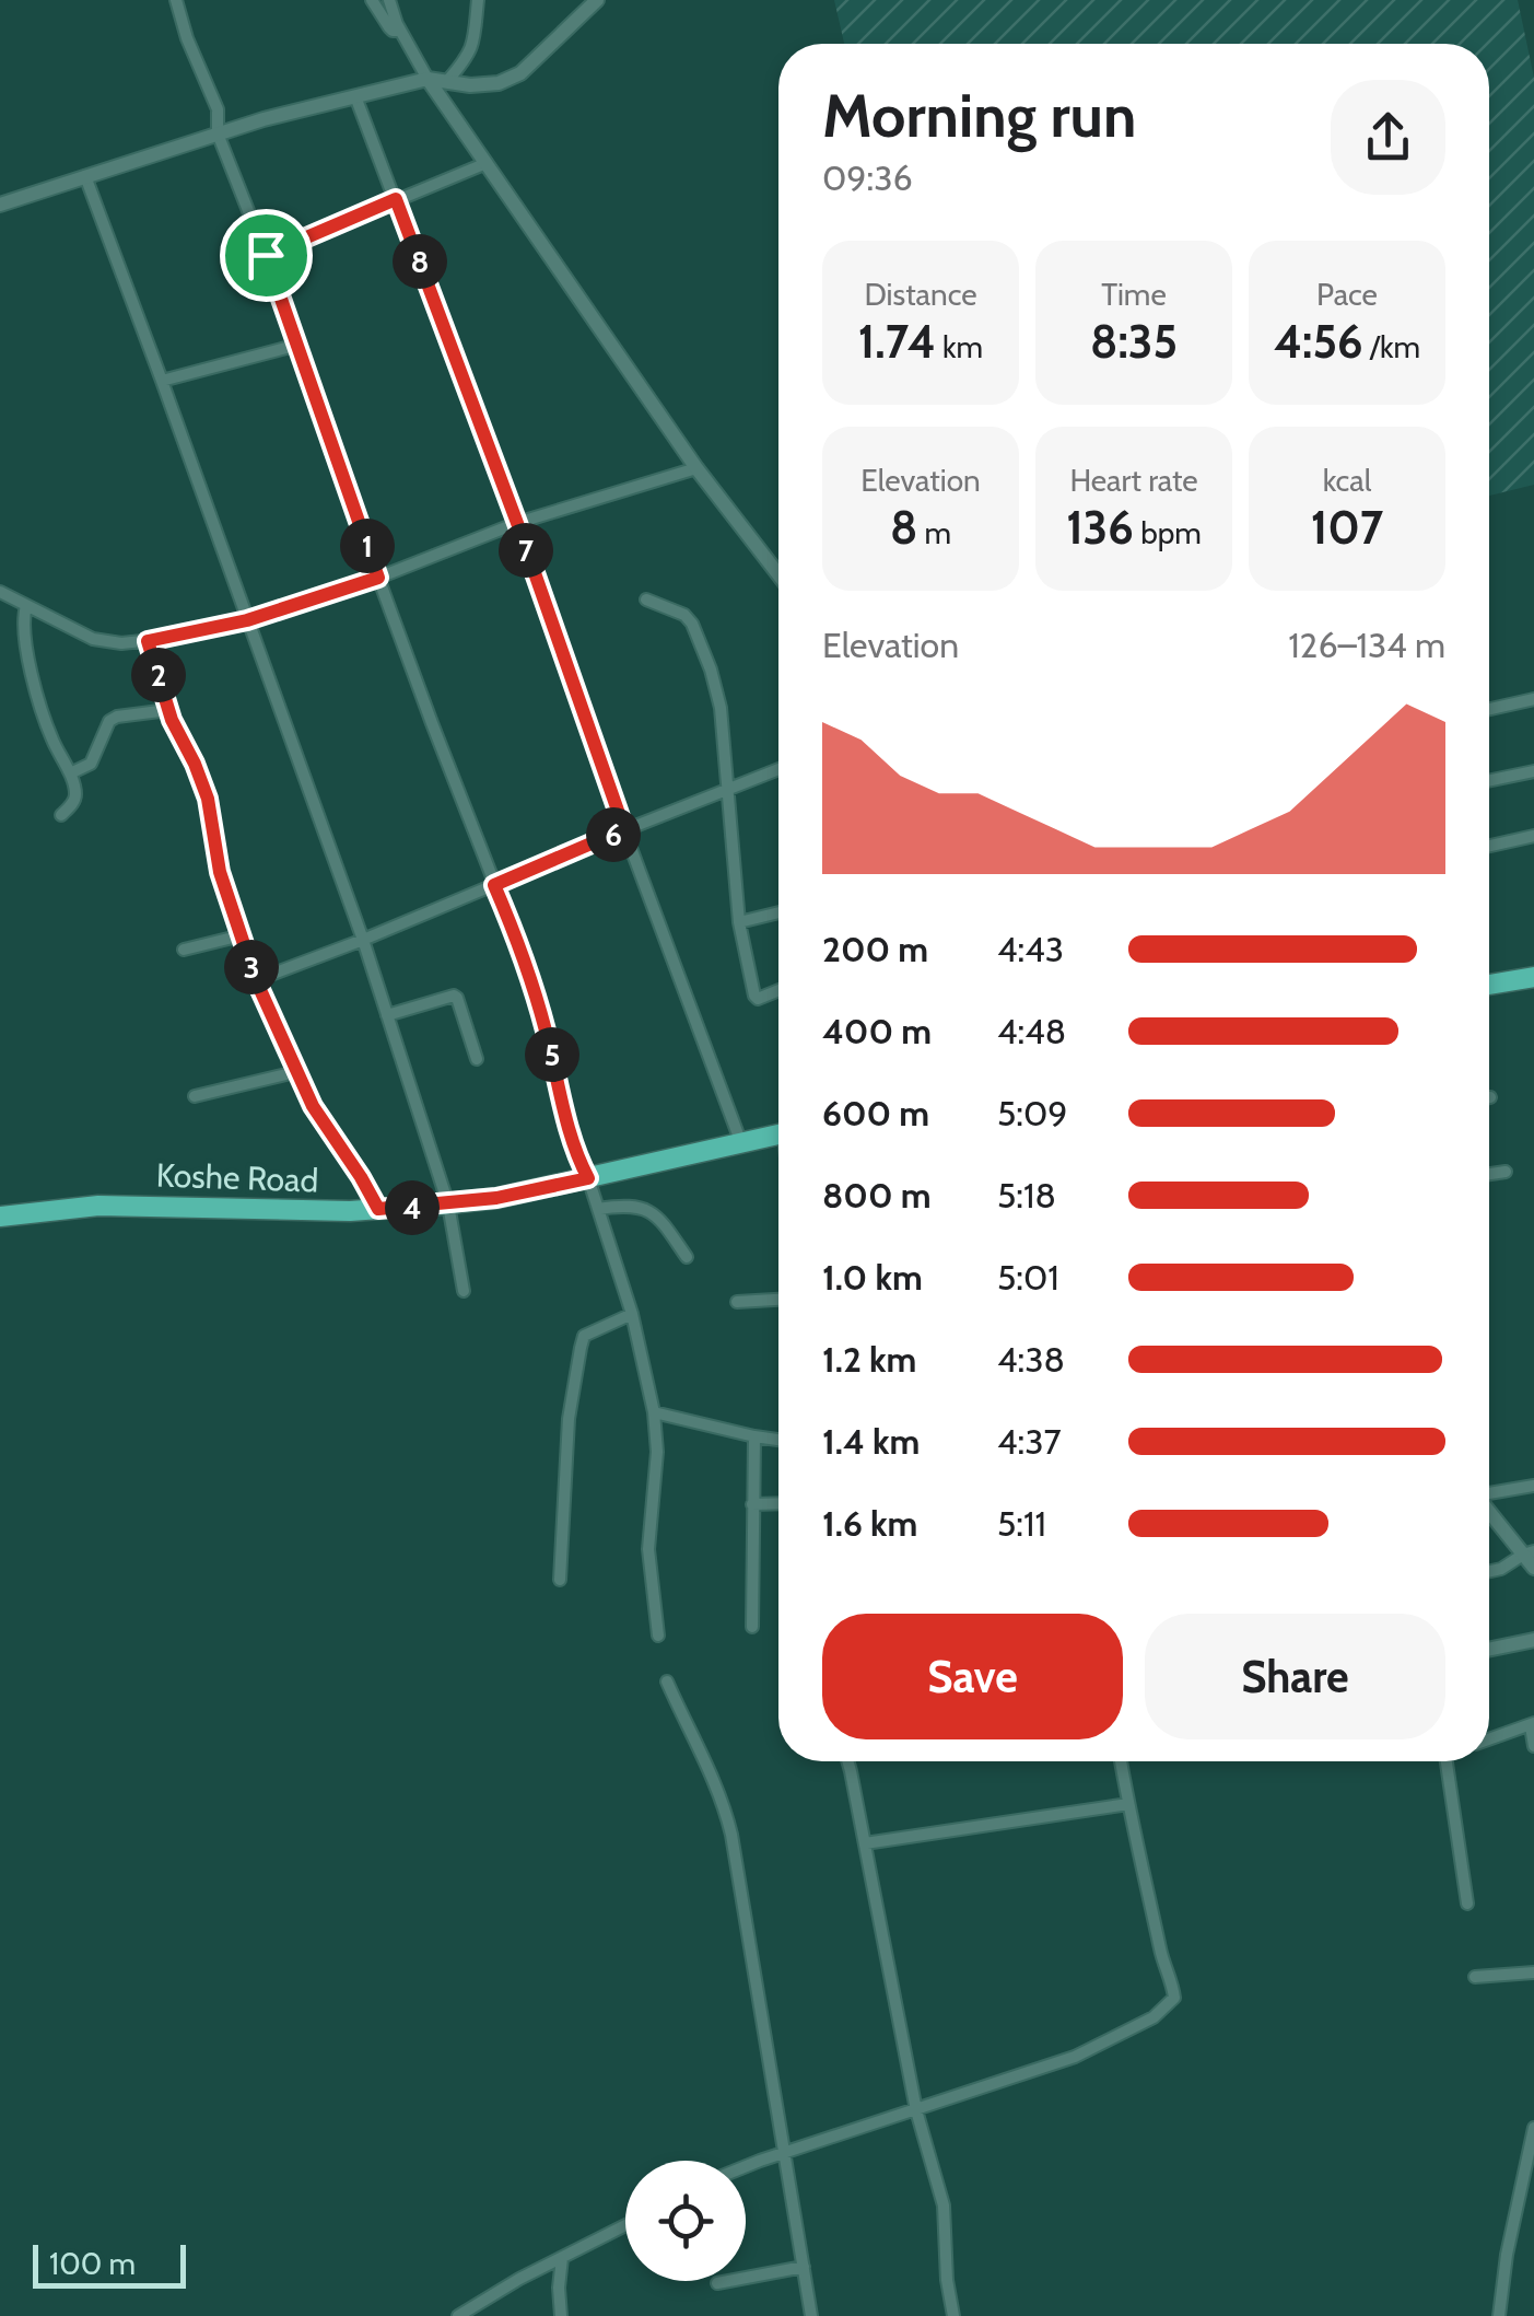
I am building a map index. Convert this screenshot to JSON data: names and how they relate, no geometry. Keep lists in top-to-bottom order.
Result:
{
  "streets": {
    "main road": ["Koshe Road"]
  },
  "scale_bar": "100 m",
  "page": {
    "heading": ["Morning run", "09:36"],
    "stats": [
      ["Distance", "1.74 km"],
      ["Time", "8:35"],
      ["Pace", "4:56 /km"],
      ["Elevation", "8 m"],
      ["Heart rate", "136 bpm"],
      ["kcal", "107"]
    ],
    "pins": [
      "8",
      "1",
      "7",
      "2",
      "6",
      "3",
      "5",
      "4"
    ],
    "chart": ["Elevation", "126–134 m"],
    "list": [
      {
        "name": "200 m",
        "note": "4:43"
      },
      {
        "name": "400 m",
        "note": "4:48"
      },
      {
        "name": "600 m",
        "note": "5:09"
      },
      {
        "name": "800 m",
        "note": "5:18"
      },
      {
        "name": "1.0 km",
        "note": "5:01"
      },
      {
        "name": "1.2 km",
        "note": "4:38"
      },
      {
        "name": "1.4 km",
        "note": "4:37"
      },
      {
        "name": "1.6 km",
        "note": "5:11"
      }
    ],
    "buttons": ["Save", "Share"],
    "scale": "100 m"
  }
}
